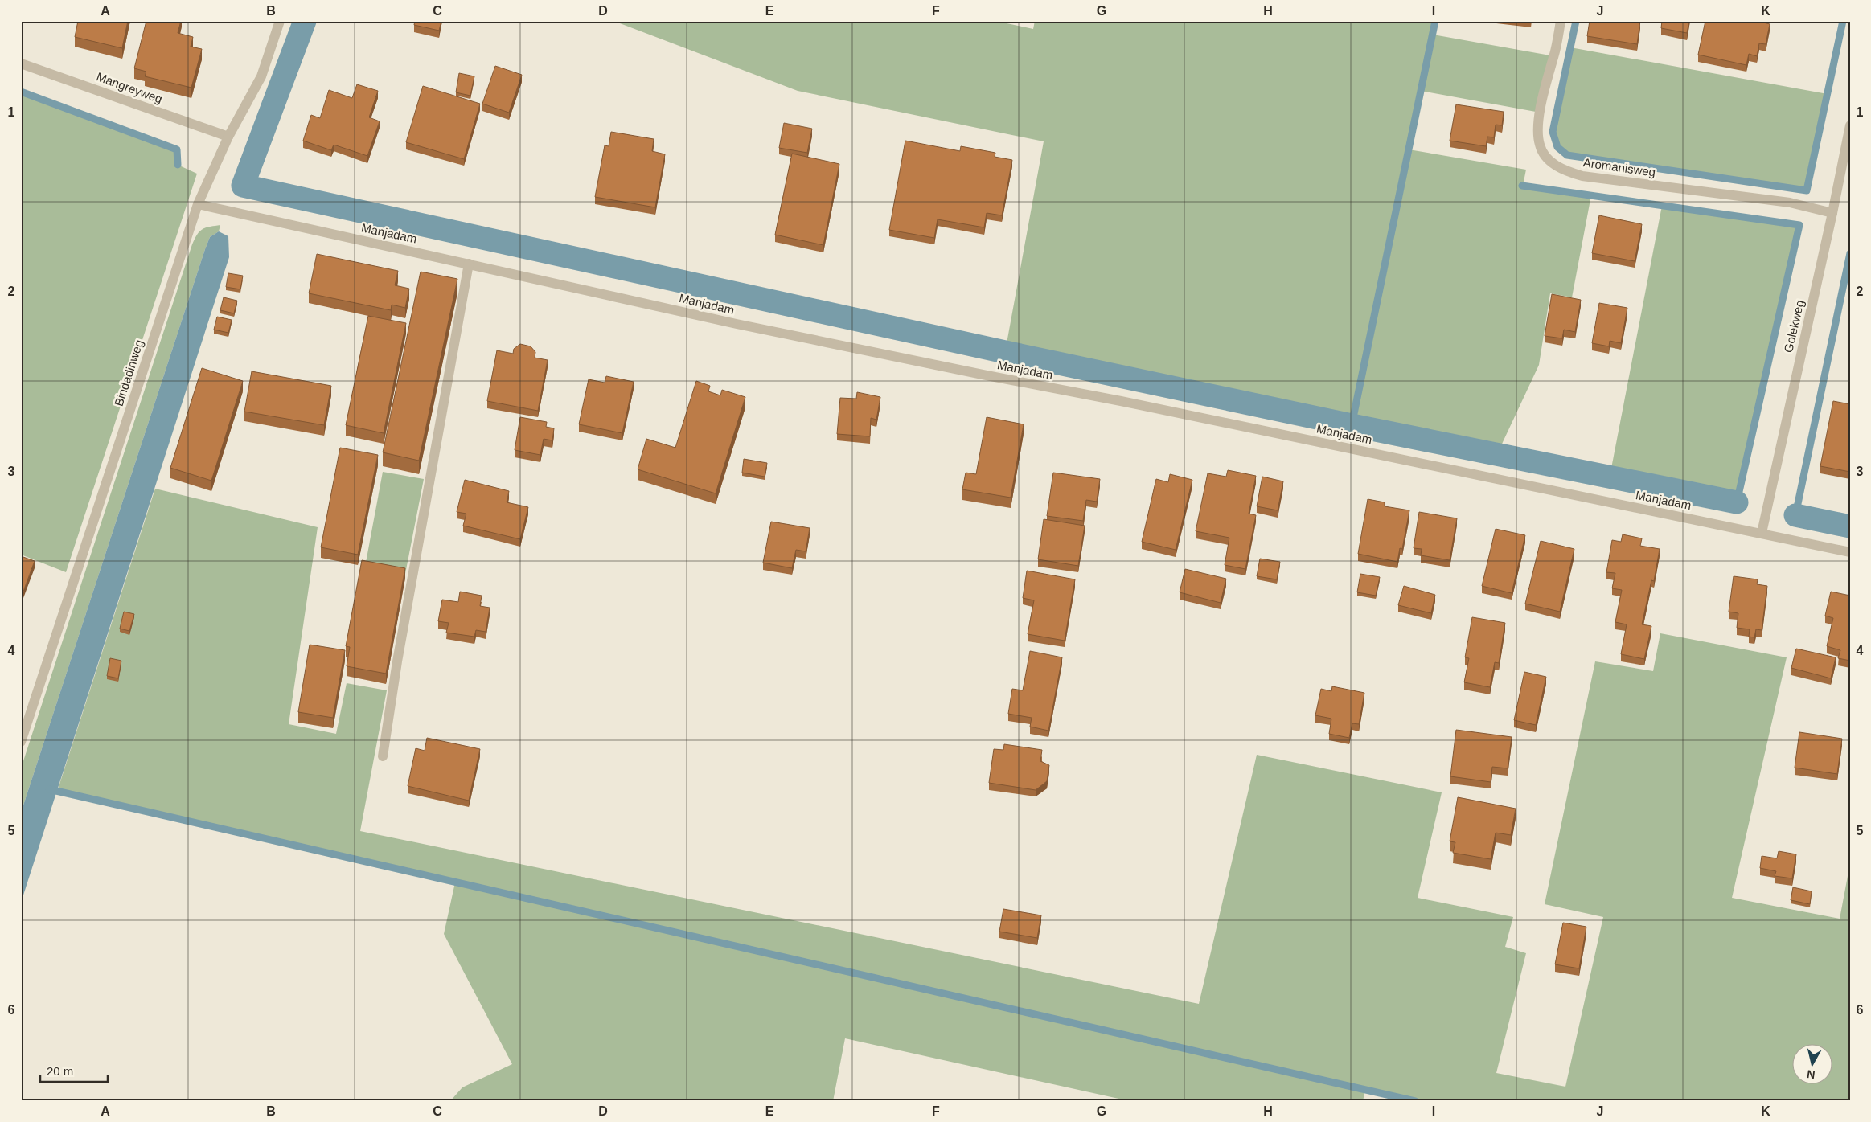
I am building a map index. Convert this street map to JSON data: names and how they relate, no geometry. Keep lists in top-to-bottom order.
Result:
{
  "streets": {
    "street": [
      "Mangreyweg",
      "Aromanisweg",
      "Manjadam",
      "Golekweg",
      "Bindadinweg"
    ]
  },
  "crossings": [
    ["Mangreyweg", "Bindadinweg"],
    ["Aromanisweg", "Golekweg"],
    ["Manjadam", "Golekweg"],
    ["Manjadam", "Bindadinweg"]
  ],
  "scale_bar": "20 m",
  "north": "bottom",
  "grid": {
    "columns": [
      "A",
      "B",
      "C",
      "D",
      "E",
      "F",
      "G",
      "H",
      "I",
      "J",
      "K"
    ],
    "rows": [
      "1",
      "2",
      "3",
      "4",
      "5",
      "6"
    ]
  }
}
